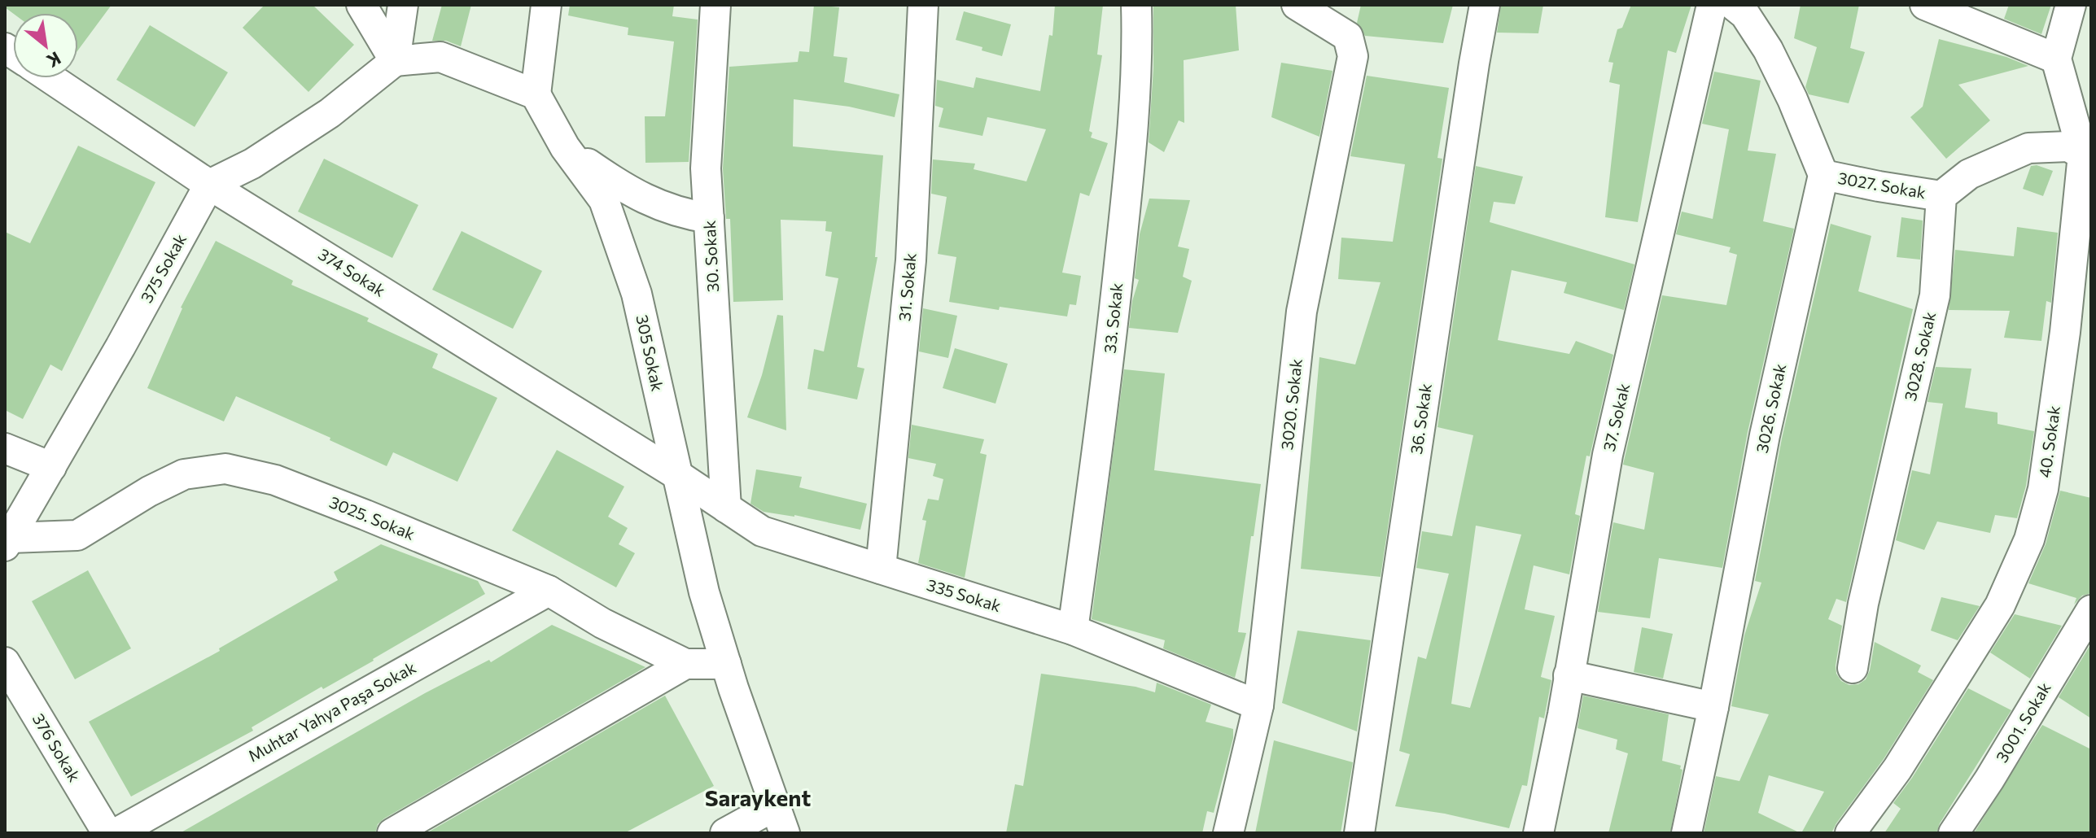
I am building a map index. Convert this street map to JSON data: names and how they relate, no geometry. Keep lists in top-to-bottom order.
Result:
{
  "streets": {
    "street": [
      "3027. Sokak",
      "30. Sokak",
      "375 Sokak",
      "374 Sokak",
      "31. Sokak",
      "33. Sokak",
      "305 Sokak",
      "3028. Sokak",
      "3020. Sokak",
      "3026. Sokak",
      "37. Sokak",
      "36. Sokak",
      "40. Sokak",
      "3025. Sokak",
      "335 Sokak",
      "Muhtar Yahya Paşa Sokak",
      "3001. Sokak",
      "376 Sokak"
    ]
  },
  "crossings": [
    ["3027. Sokak", "3028. Sokak"],
    ["3027. Sokak", "3026. Sokak"],
    ["30. Sokak", "335 Sokak"],
    ["375 Sokak", "374 Sokak"],
    ["375 Sokak", "3025. Sokak"],
    ["374 Sokak", "305 Sokak"],
    ["374 Sokak", "335 Sokak"],
    ["31. Sokak", "335 Sokak"],
    ["33. Sokak", "335 Sokak"],
    ["305 Sokak", "3025. Sokak"],
    ["305 Sokak", "335 Sokak"],
    ["3020. Sokak", "335 Sokak"],
    ["3025. Sokak", "Muhtar Yahya Paşa Sokak"]
  ],
  "districts": ["Saraykent"],
  "north": "bottom right"
}
